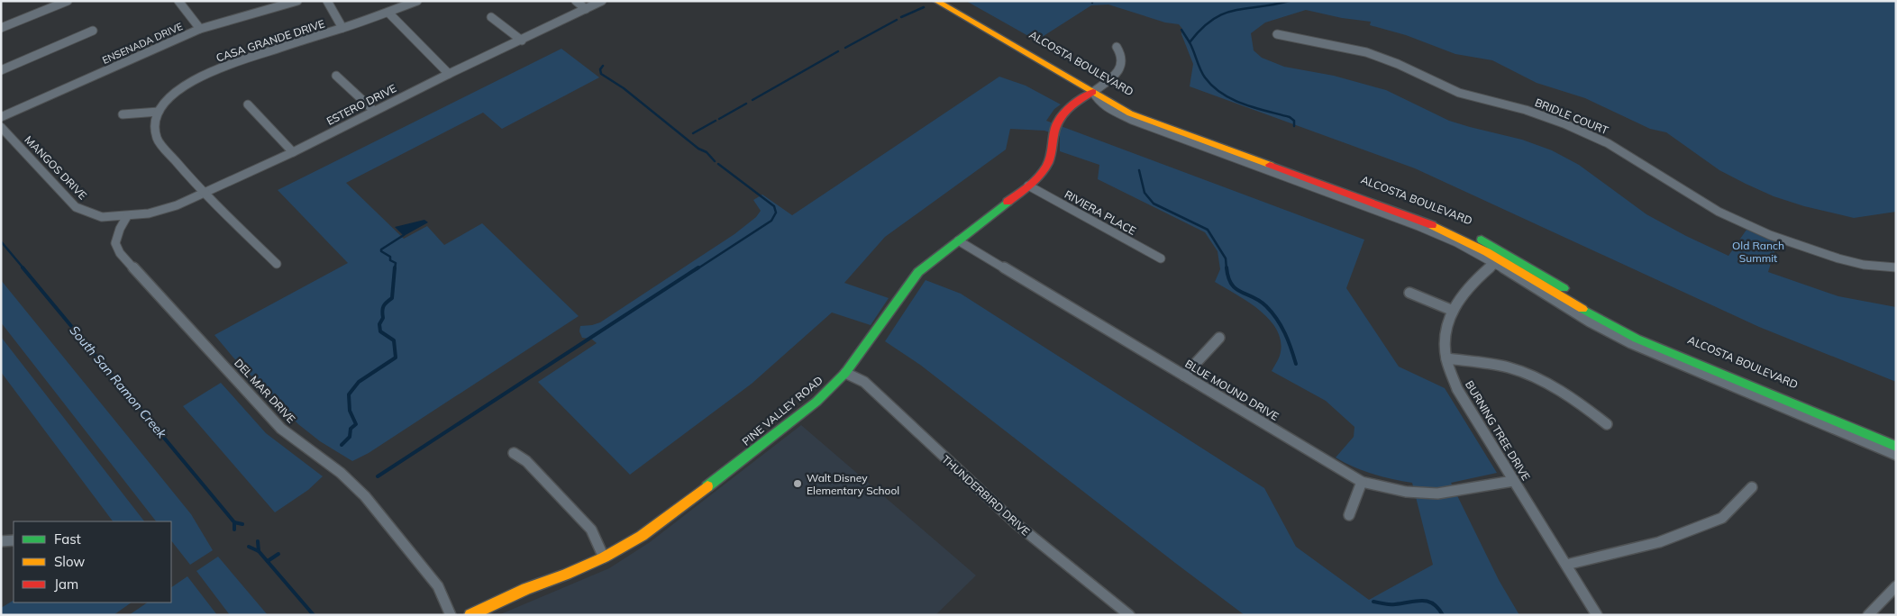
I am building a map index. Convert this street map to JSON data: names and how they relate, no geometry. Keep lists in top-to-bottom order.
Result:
{
  "streets": {
    "main road": ["ALCOSTA BOULEVARD", "PINE VALLEY ROAD"],
    "street": [
      "CASA GRANDE DRIVE",
      "ENSENADA DRIVE",
      "ESTERO DRIVE",
      "BRIDLE COURT",
      "MANGOS DRIVE",
      "RIVIERA PLACE",
      "BLUE MOUND DRIVE",
      "DEL MAR DRIVE",
      "BURNING TREE DRIVE",
      "THUNDERBIRD DRIVE"
    ]
  },
  "crossings": [
    ["ALCOSTA BOULEVARD", "PINE VALLEY ROAD"],
    ["ALCOSTA BOULEVARD", "BURNING TREE DRIVE"],
    ["ESTERO DRIVE", "MANGOS DRIVE"],
    ["ESTERO DRIVE", "DEL MAR DRIVE"],
    ["MANGOS DRIVE", "DEL MAR DRIVE"],
    ["RIVIERA PLACE", "PINE VALLEY ROAD"],
    ["BLUE MOUND DRIVE", "PINE VALLEY ROAD"],
    ["BLUE MOUND DRIVE", "BURNING TREE DRIVE"],
    ["PINE VALLEY ROAD", "THUNDERBIRD DRIVE"]
  ],
  "water": ["South San Ramon Creek"],
  "parks": ["Old Ranch Summit"],
  "places": ["Walt Disney Elementary School"],
  "legend": ["Fast", "Slow", "Jam"]
}
